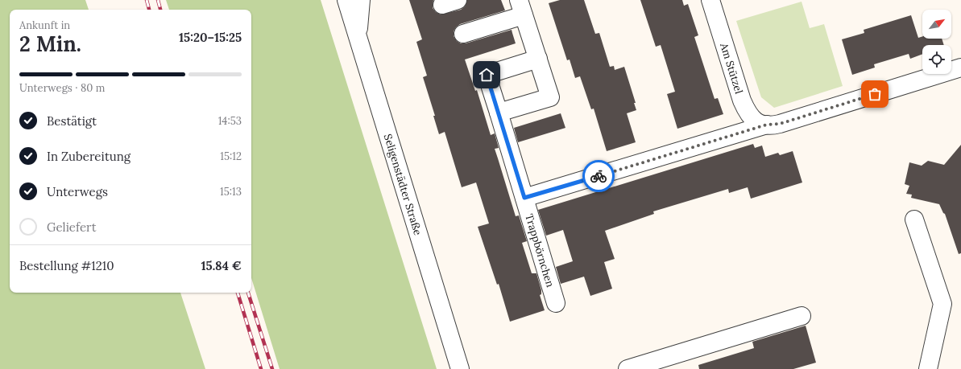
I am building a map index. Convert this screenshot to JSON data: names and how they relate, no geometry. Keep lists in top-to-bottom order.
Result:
{
  "streets": {
    "street": ["Am Stützel", "Seligenstädter Straße", "Trappbörnchen"]
  },
  "north": "top right",
  "page": {
    "heading": ["2 Min.", "Ankunft in", "15:20–15:25"],
    "panel": ["Bestellung #1210", "15.84 €"],
    "bar": "Unterwegs · 80 m",
    "list": [
      ["Bestätigt", "14:53"],
      ["In Zubereitung", "15:12"],
      ["Unterwegs", "15:13"],
      "Geliefert"
    ]
  }
}
